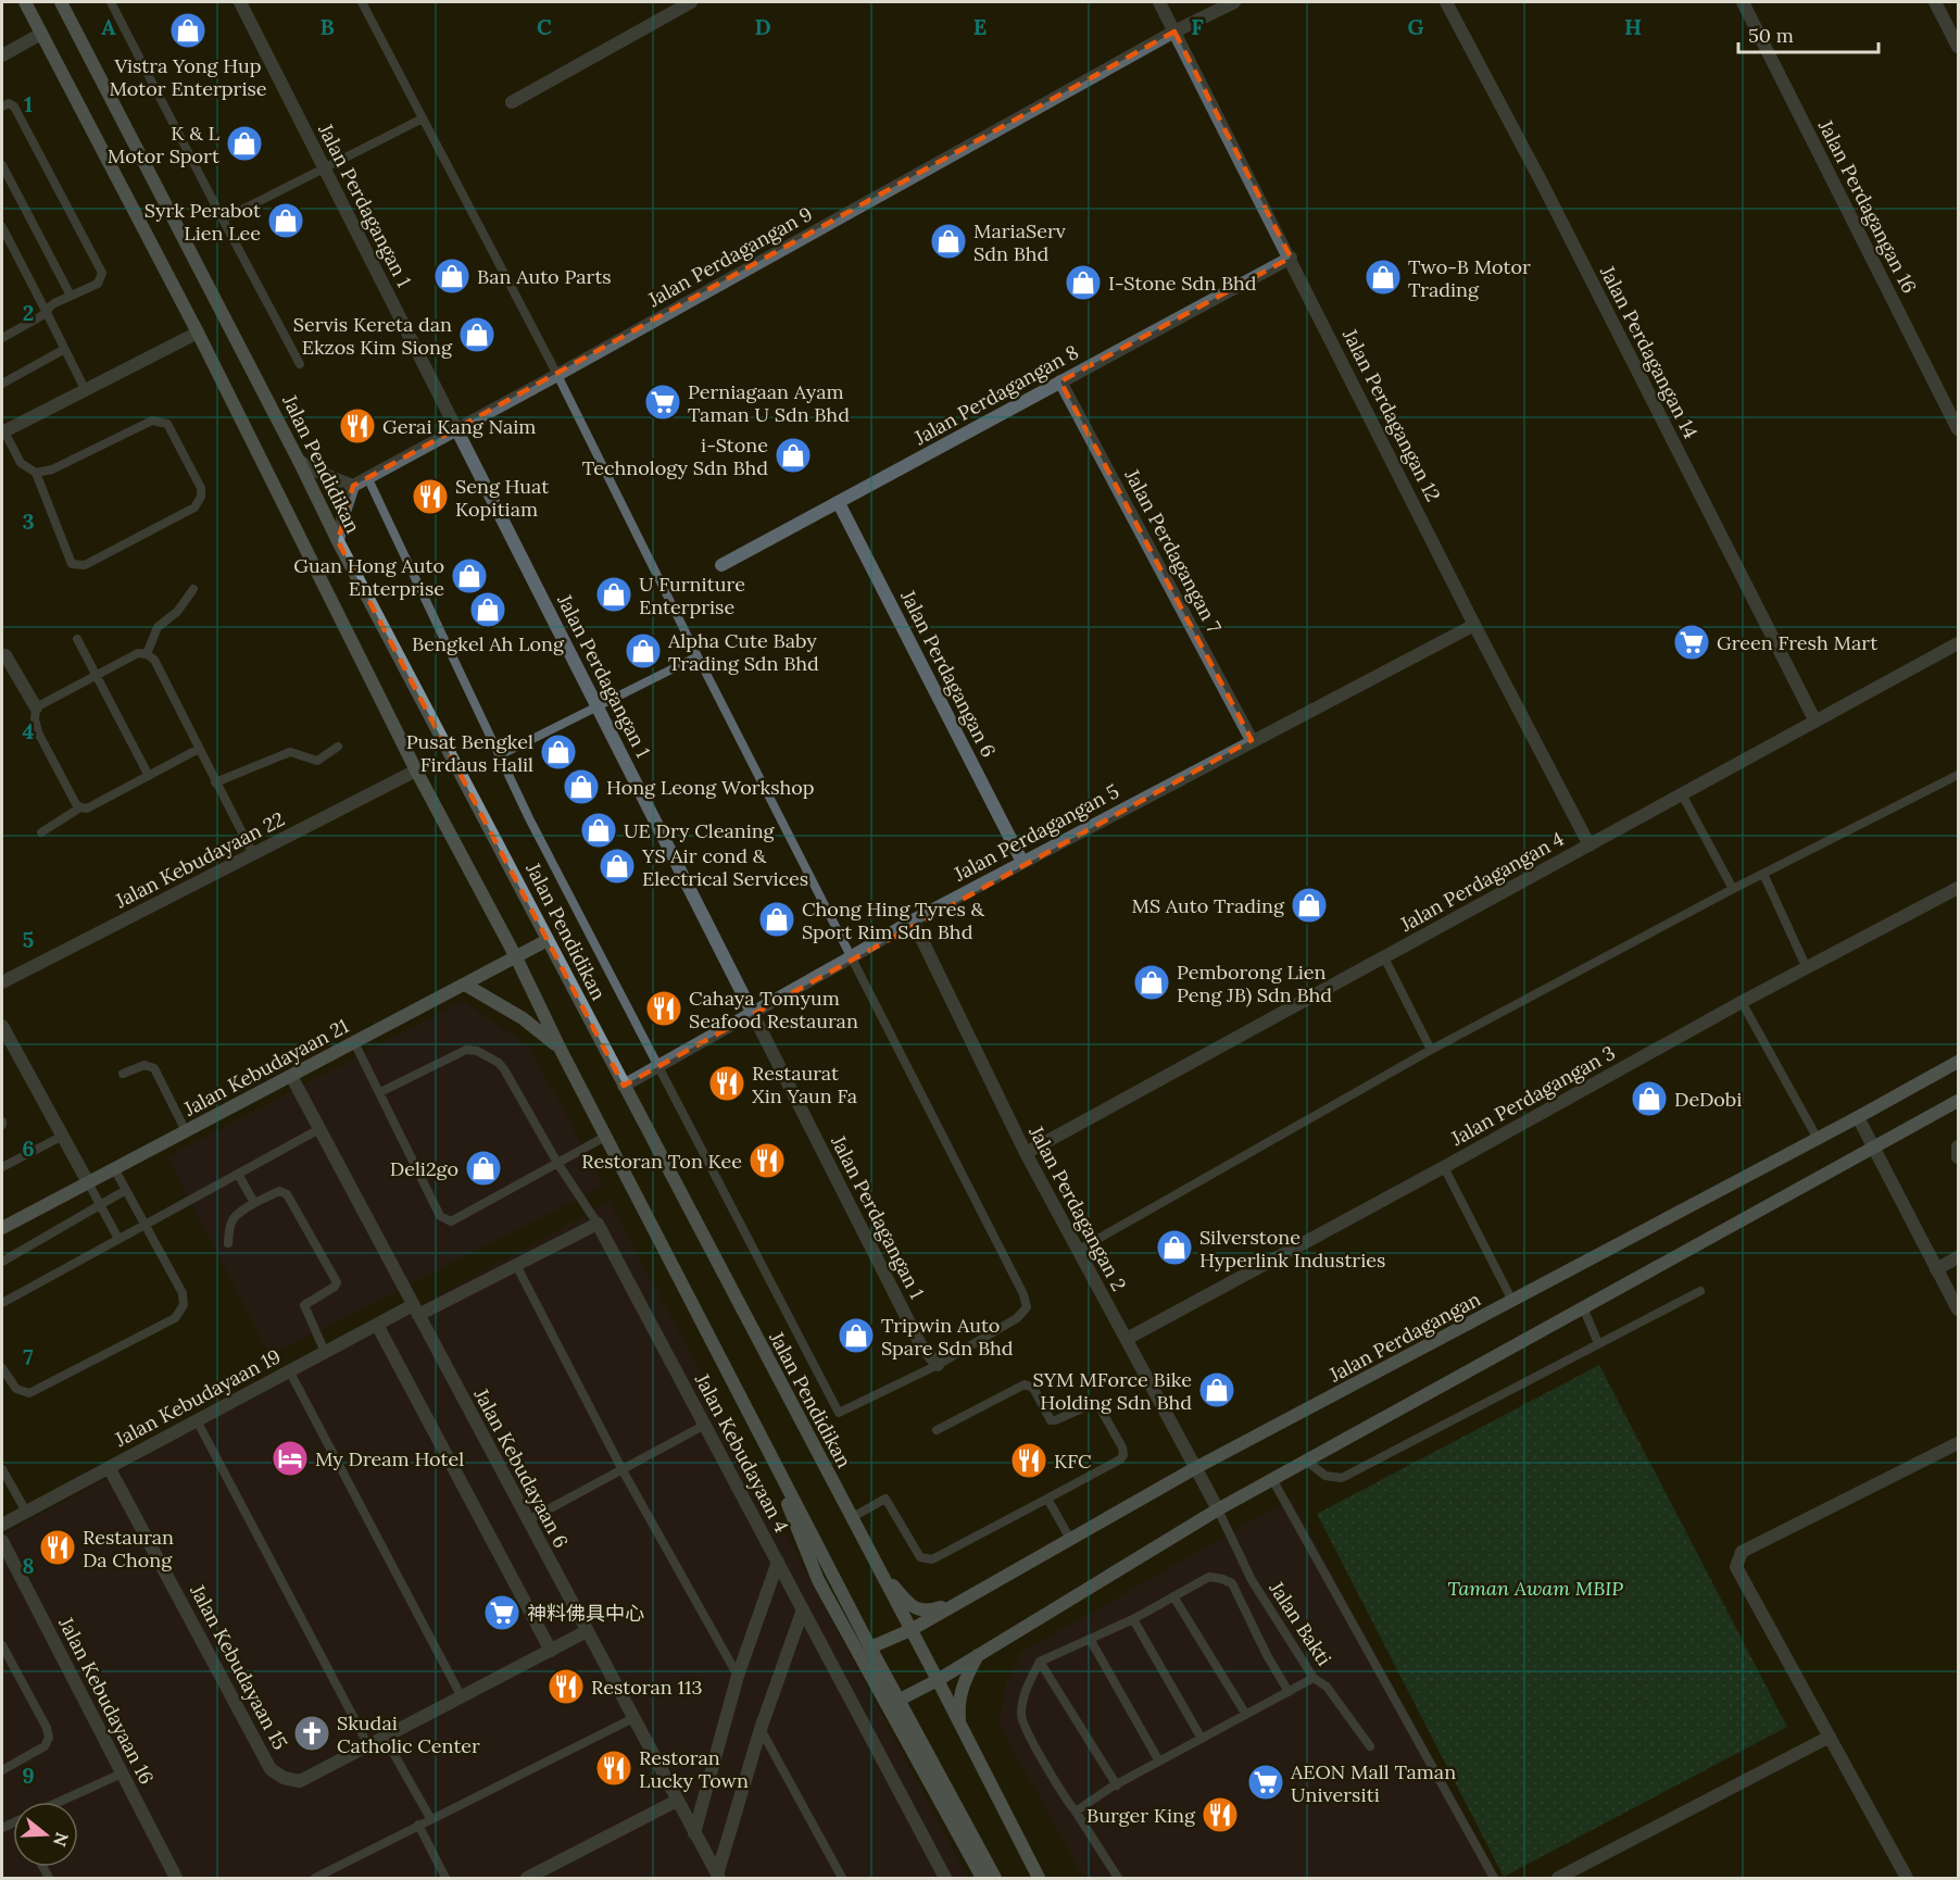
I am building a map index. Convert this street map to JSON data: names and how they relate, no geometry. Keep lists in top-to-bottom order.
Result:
{
  "streets": {
    "main road": ["Jalan Pendidikan", "Jalan Kebudayaan 21", "Jalan Perdagangan"],
    "street": [
      "Jalan Perdagangan 1",
      "Jalan Perdagangan 16",
      "Jalan Perdagangan 9",
      "Jalan Perdagangan 14",
      "Jalan Perdagangan 8",
      "Jalan Perdagangan 12",
      "Jalan Perdagangan 7",
      "Jalan Perdagangan 6",
      "Jalan Perdagangan 5",
      "Jalan Kebudayaan 22",
      "Jalan Perdagangan 4",
      "Jalan Perdagangan 3",
      "Jalan Perdagangan 2",
      "Jalan Kebudayaan 19",
      "Jalan Kebudayaan 4",
      "Jalan Kebudayaan 6",
      "Jalan Kebudayaan 15",
      "Jalan Kebudayaan 16"
    ],
    "lane": ["Jalan Bakti"]
  },
  "crossings": [
    ["Jalan Perdagangan 1", "Jalan Perdagangan 9"],
    ["Jalan Perdagangan 1", "Jalan Perdagangan 5"],
    ["Jalan Perdagangan 9", "Jalan Perdagangan 12"],
    ["Jalan Perdagangan 14", "Jalan Perdagangan 4"],
    ["Jalan Perdagangan 8", "Jalan Perdagangan 12"],
    ["Jalan Perdagangan 8", "Jalan Perdagangan 7"],
    ["Jalan Perdagangan 8", "Jalan Perdagangan 6"],
    ["Jalan Perdagangan 12", "Jalan Perdagangan 5"],
    ["Jalan Perdagangan 12", "Jalan Perdagangan 4"],
    ["Jalan Pendidikan", "Jalan Perdagangan 5"],
    ["Jalan Pendidikan", "Jalan Kebudayaan 21"],
    ["Jalan Pendidikan", "Jalan Perdagangan"],
    ["Jalan Perdagangan 7", "Jalan Perdagangan 5"],
    ["Jalan Perdagangan 6", "Jalan Perdagangan 5"],
    ["Jalan Perdagangan 5", "Jalan Perdagangan 2"],
    ["Jalan Perdagangan 4", "Jalan Perdagangan 2"],
    ["Jalan Kebudayaan 21", "Jalan Kebudayaan 6"],
    ["Jalan Perdagangan 3", "Jalan Perdagangan 2"],
    ["Jalan Perdagangan 2", "Jalan Perdagangan"],
    ["Jalan Perdagangan 2", "Jalan Bakti"],
    ["Jalan Kebudayaan 19", "Jalan Kebudayaan 6"],
    ["Jalan Kebudayaan 19", "Jalan Kebudayaan 15"]
  ],
  "parks": ["Taman Awam MBIP"],
  "places": {
    "shop": [
      "Vistra Yong Hup Motor Enterprise",
      "K & L Motor Sport",
      "Syrk Perabot Lien Lee",
      "MariaServ Sdn Bhd",
      "Ban Auto Parts",
      "Two-B Motor Trading",
      "I-Stone Sdn Bhd",
      "Servis Kereta dan Ekzos Kim Siong",
      "i-Stone Technology Sdn Bhd",
      "Guan Hong Auto Enterprise",
      "U Furniture Enterprise",
      "Bengkel Ah Long",
      "Alpha Cute Baby Trading Sdn Bhd",
      "Pusat Bengkel Firdaus Halil",
      "Hong Leong Workshop",
      "UE Dry Cleaning",
      "YS Air cond & Electrical Services",
      "MS Auto Trading",
      "Chong Hing Tyres & Sport Rim Sdn Bhd",
      "Pemborong Lien Peng JB) Sdn Bhd",
      "DeDobi",
      "Deli2go",
      "Silverstone Hyperlink Industries",
      "Tripwin Auto Spare Sdn Bhd",
      "SYM MForce Bike Holding Sdn Bhd"
    ],
    "supermarket": [
      "Perniagaan Ayam Taman U Sdn Bhd",
      "Green Fresh Mart",
      "神料佛具中心",
      "AEON Mall Taman Universiti"
    ],
    "restaurant": [
      "Gerai Kang Naim",
      "Seng Huat Kopitiam",
      "Cahaya Tomyum Seafood Restauran",
      "Restaurat Xin Yaun Fa",
      "Restoran Ton Kee",
      "KFC",
      "Restauran Da Chong",
      "Restoran 113",
      "Restoran Lucky Town",
      "Burger King"
    ],
    "hotel": ["My Dream Hotel"],
    "church": ["Skudai Catholic Center"]
  },
  "scale_bar": "50 m",
  "north": "right",
  "grid": {
    "columns": [
      "A",
      "B",
      "C",
      "D",
      "E",
      "F",
      "G",
      "H"
    ],
    "rows": [
      "1",
      "2",
      "3",
      "4",
      "5",
      "6",
      "7",
      "8",
      "9"
    ]
  }
}
